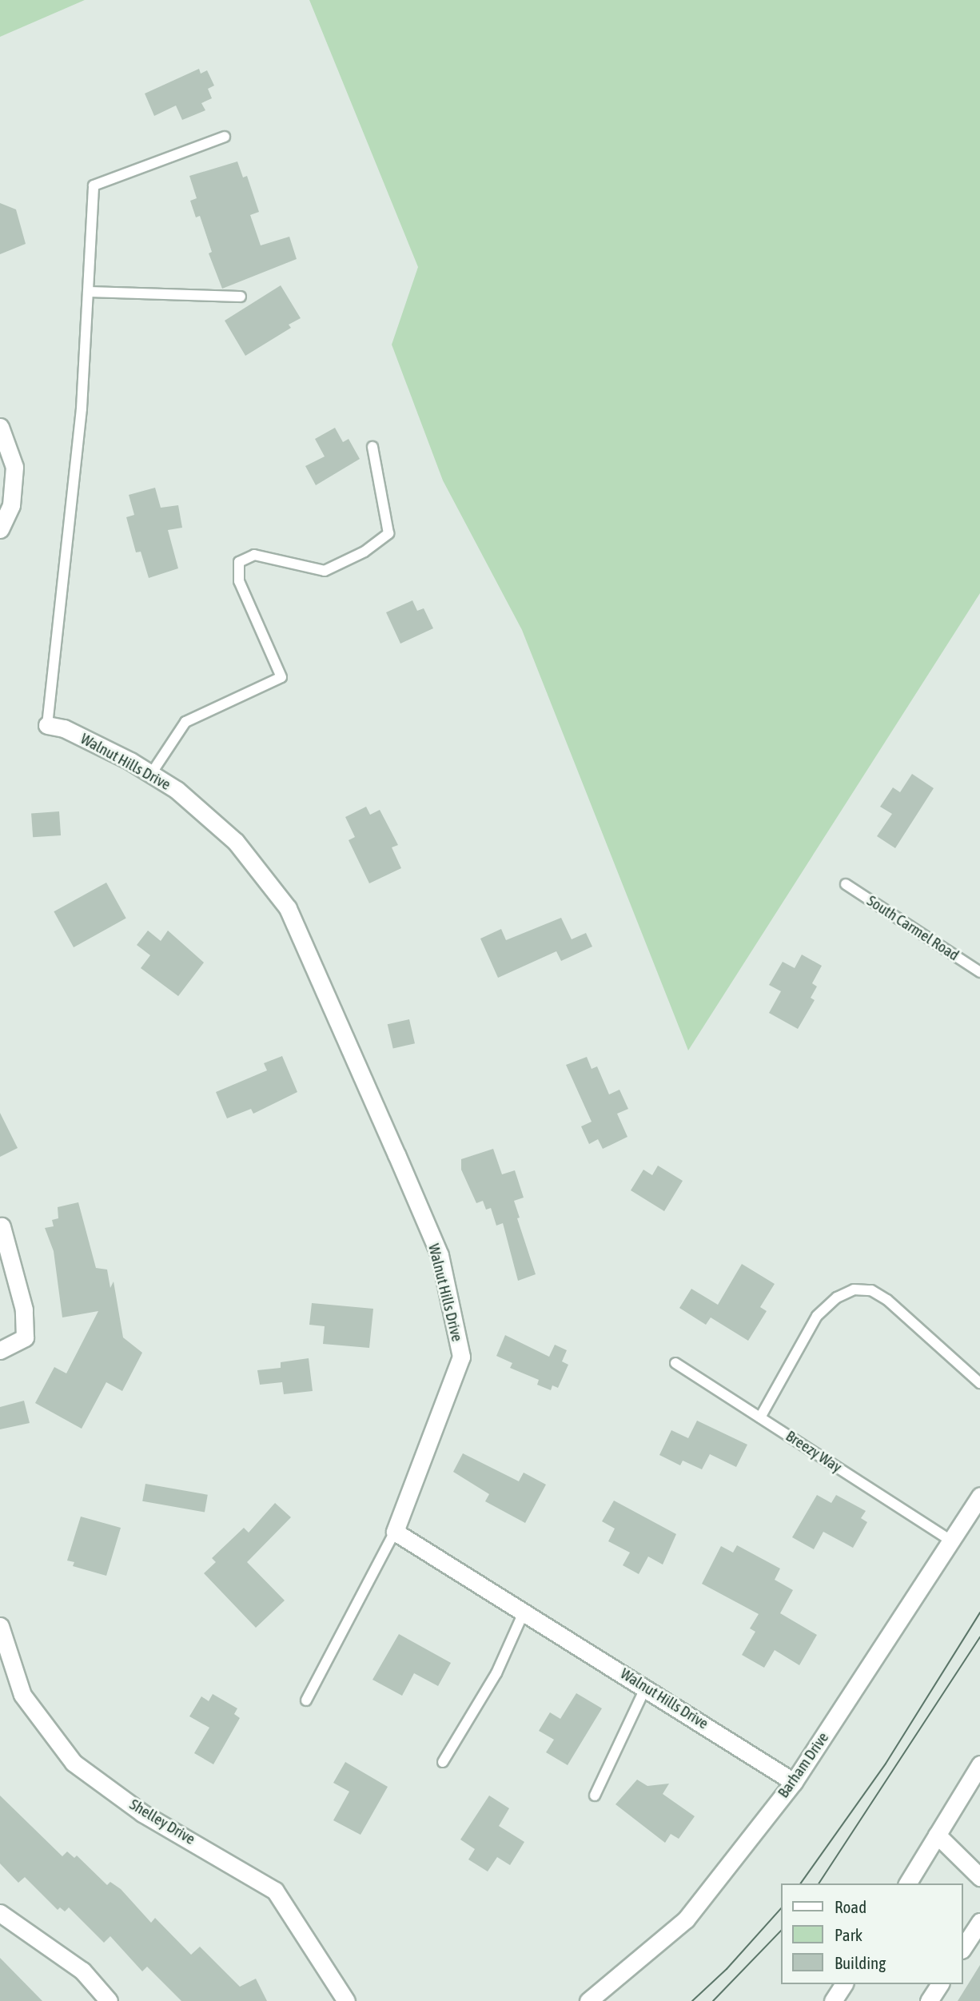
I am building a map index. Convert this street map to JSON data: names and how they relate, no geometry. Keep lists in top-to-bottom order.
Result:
{
  "streets": {
    "street": ["Walnut Hills Drive", "Barham Drive", "Shelley Drive"],
    "lane": ["South Carmel Road", "Breezy Way"]
  },
  "crossings": [
    ["Walnut Hills Drive", "Barham Drive"],
    ["Breezy Way", "Barham Drive"]
  ],
  "legend": ["Road", "Park", "Building"]
}
